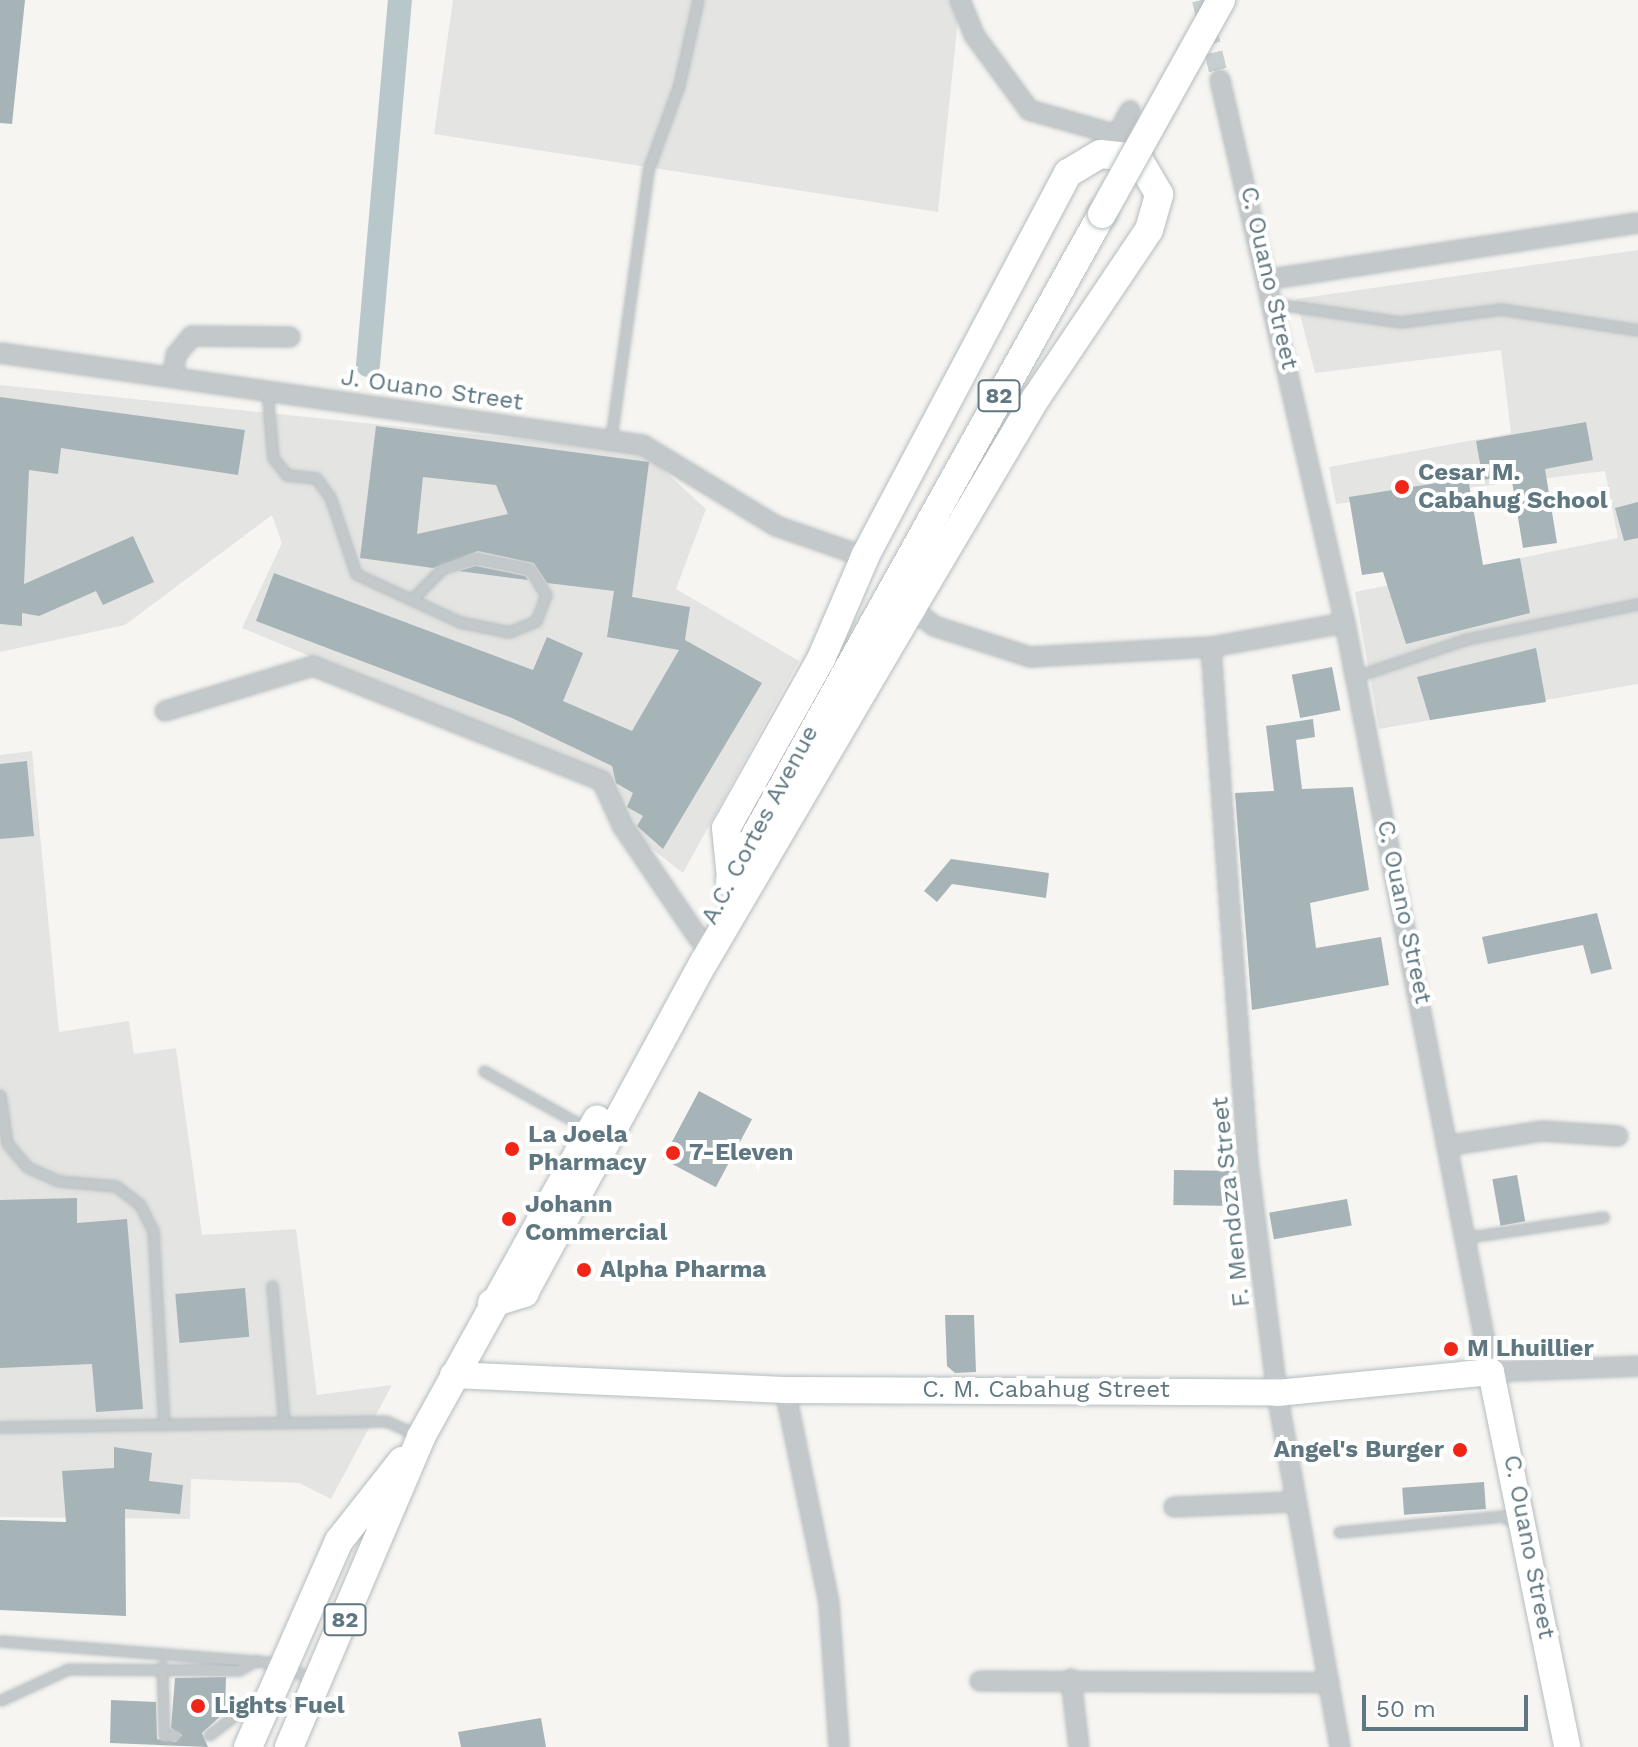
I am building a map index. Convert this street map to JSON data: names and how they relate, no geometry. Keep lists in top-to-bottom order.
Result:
{
  "streets": {
    "main road": ["82", "A.C. Cortes Avenue"],
    "street": [
      "C. Ouano Street",
      "J. Ouano Street",
      "F. Mendoza Street",
      "C. M. Cabahug Street"
    ]
  },
  "crossings": [
    ["C. Ouano Street", "C. M. Cabahug Street"],
    ["A.C. Cortes Avenue", "C. M. Cabahug Street"],
    ["F. Mendoza Street", "C. M. Cabahug Street"]
  ],
  "places": [
    "Cesar M. Cabahug School",
    "La Joela Pharmacy",
    "7-Eleven",
    "Johann Commercial",
    "Alpha Pharma",
    "M Lhuillier",
    "Angel's Burger",
    "Lights Fuel"
  ],
  "scale_bar": "50 m"
}
